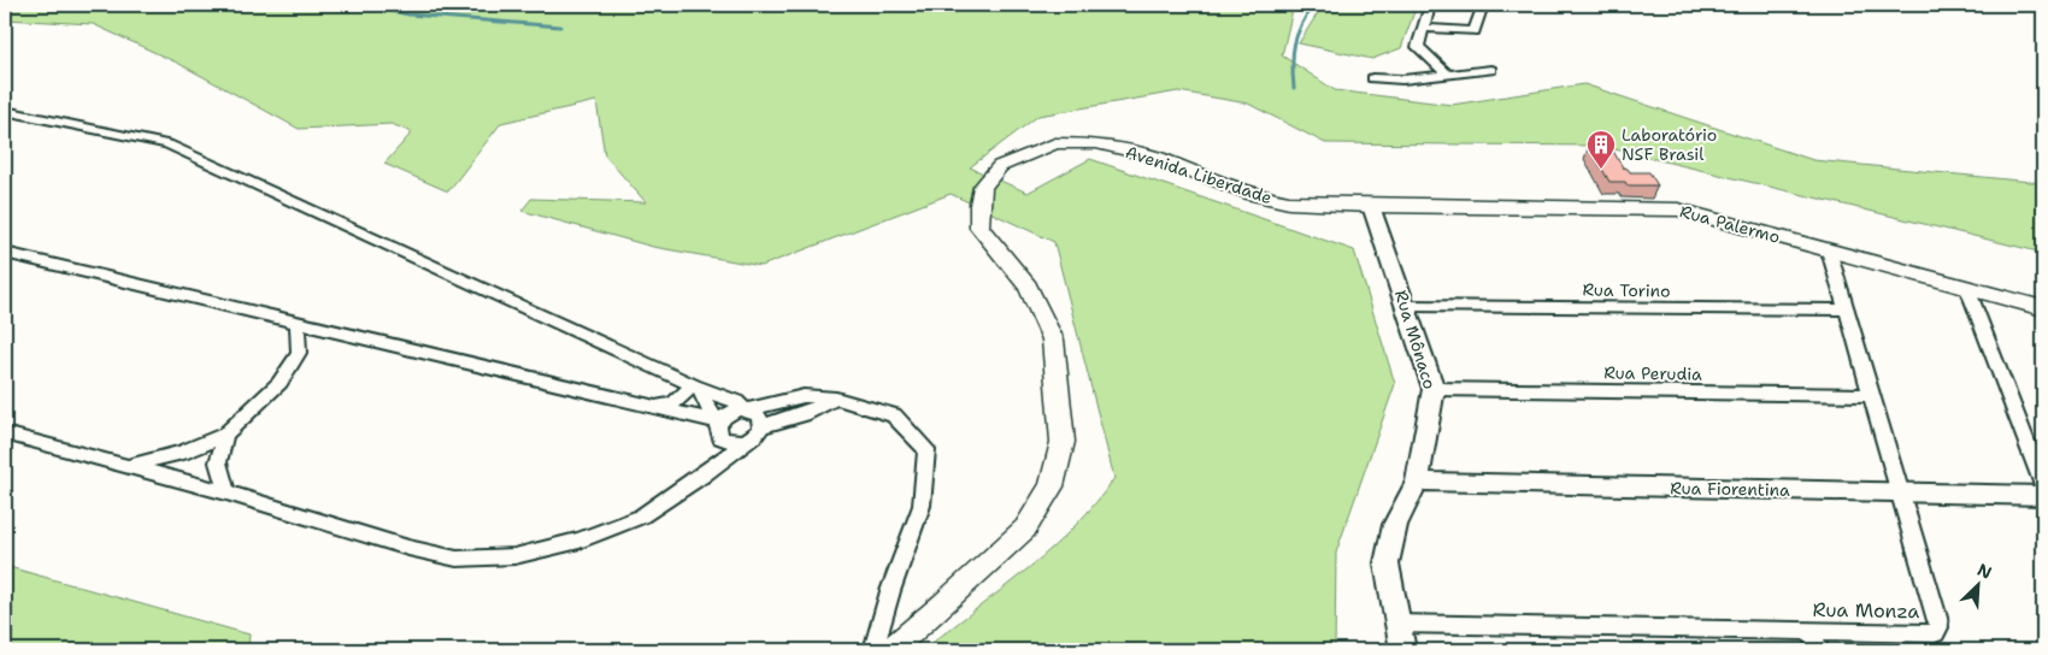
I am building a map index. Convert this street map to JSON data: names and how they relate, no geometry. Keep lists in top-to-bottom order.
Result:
{
  "streets": {
    "main road": ["Avenida Liberdade", "Rua Palermo"],
    "street": [
      "Rua Torino",
      "Rua Mônaco",
      "Rua Perudia",
      "Rua Fiorentina",
      "Rua Monza"
    ]
  },
  "crossings": [
    ["Avenida Liberdade", "Rua Palermo"],
    ["Avenida Liberdade", "Rua Mônaco"],
    ["Rua Palermo", "Rua Mônaco"],
    ["Rua Palermo", "Rua Monza"],
    ["Rua Torino", "Rua Mônaco"],
    ["Rua Torino", "Rua Monza"],
    ["Rua Mônaco", "Rua Perudia"],
    ["Rua Mônaco", "Rua Fiorentina"],
    ["Rua Mônaco", "Rua Monza"],
    ["Rua Perudia", "Rua Monza"],
    ["Rua Fiorentina", "Rua Monza"]
  ],
  "places": {
    "building": ["Laboratório NSF Brasil"]
  },
  "north": "top right"
}
